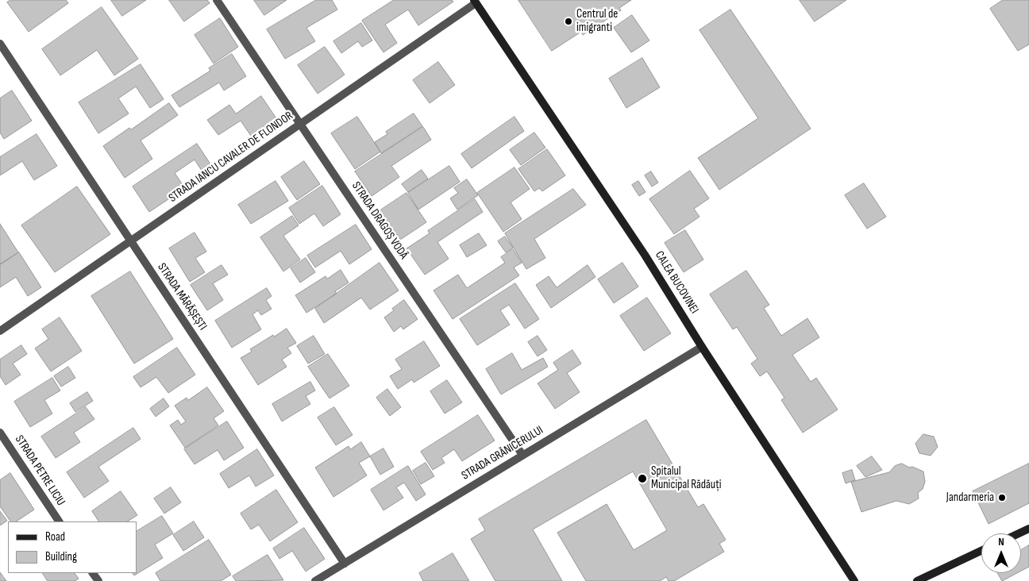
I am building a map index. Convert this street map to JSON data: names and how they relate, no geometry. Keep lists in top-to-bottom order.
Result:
{
  "streets": {
    "main road": ["CALEA BUCOVINEI"],
    "street": [
      "STRADA IANCU CAVALER DE FLONDOR",
      "STRADA DRAGOȘ VODĂ",
      "STRADA MĂRĂȘEȘTI",
      "STRADA GRĂNICERULUI",
      "STRADA PETRE LICIU"
    ]
  },
  "crossings": [
    ["STRADA IANCU CAVALER DE FLONDOR", "STRADA DRAGOȘ VODĂ"],
    ["STRADA IANCU CAVALER DE FLONDOR", "CALEA BUCOVINEI"],
    ["STRADA IANCU CAVALER DE FLONDOR", "STRADA MĂRĂȘEȘTI"],
    ["STRADA DRAGOȘ VODĂ", "STRADA GRĂNICERULUI"],
    ["CALEA BUCOVINEI", "STRADA GRĂNICERULUI"],
    ["STRADA MĂRĂȘEȘTI", "STRADA GRĂNICERULUI"]
  ],
  "places": ["Centrul de imigranti", "Spitalul Municipal Rădăuți", "Jandarmeria"],
  "legend": ["Road", "Building"],
  "north": "top"
}
